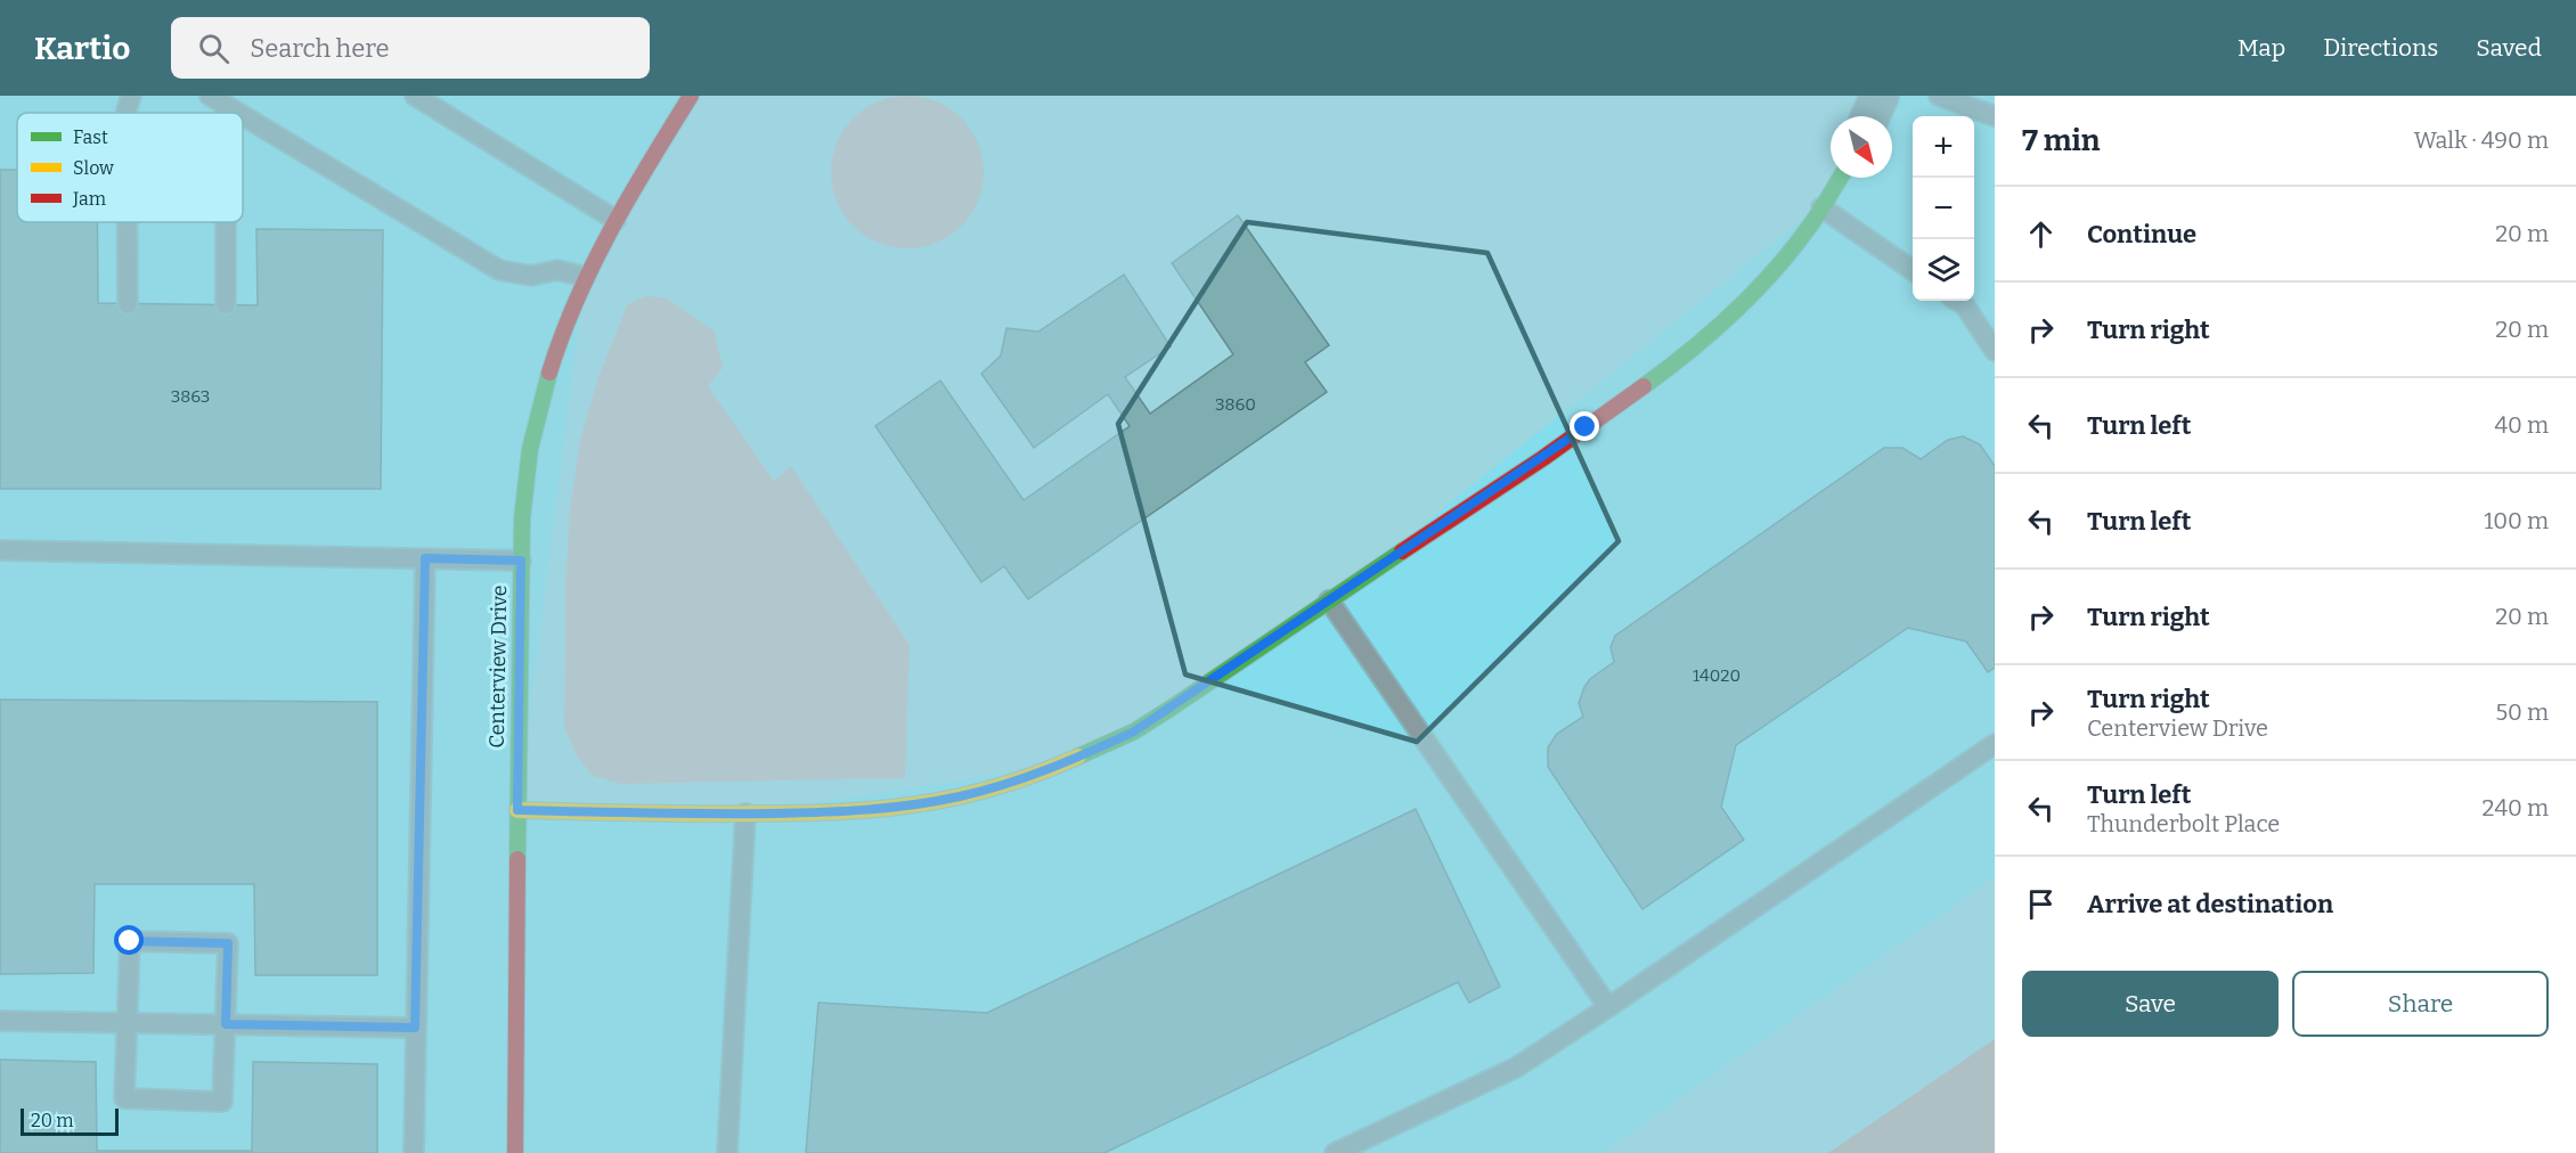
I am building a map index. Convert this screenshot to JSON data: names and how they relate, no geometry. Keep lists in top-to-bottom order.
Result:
{
  "streets": {
    "street": ["Centerview Drive"]
  },
  "house_numbers": ["3863", "3860", "14020"],
  "legend": ["Fast", "Slow", "Jam"],
  "scale_bar": "20 m",
  "north": "bottom right",
  "page": {
    "header": "Kartio",
    "search": "Search here",
    "nav": ["Map", "Directions", "Saved"],
    "heading": ["7 min", "Walk · 490 m"],
    "map_buttons": ["+", "−"],
    "list": [
      ["Continue", "20 m"],
      ["Turn right", "20 m"],
      ["Turn left", "40 m"],
      ["Turn left", "100 m"],
      ["Turn right", "20 m"],
      ["Turn right", "Centerview Drive", "50 m"],
      ["Turn left", "Thunderbolt Place", "240 m"],
      "Arrive at destination"
    ],
    "buttons": ["Save", "Share"],
    "scale": "20 m"
  }
}
